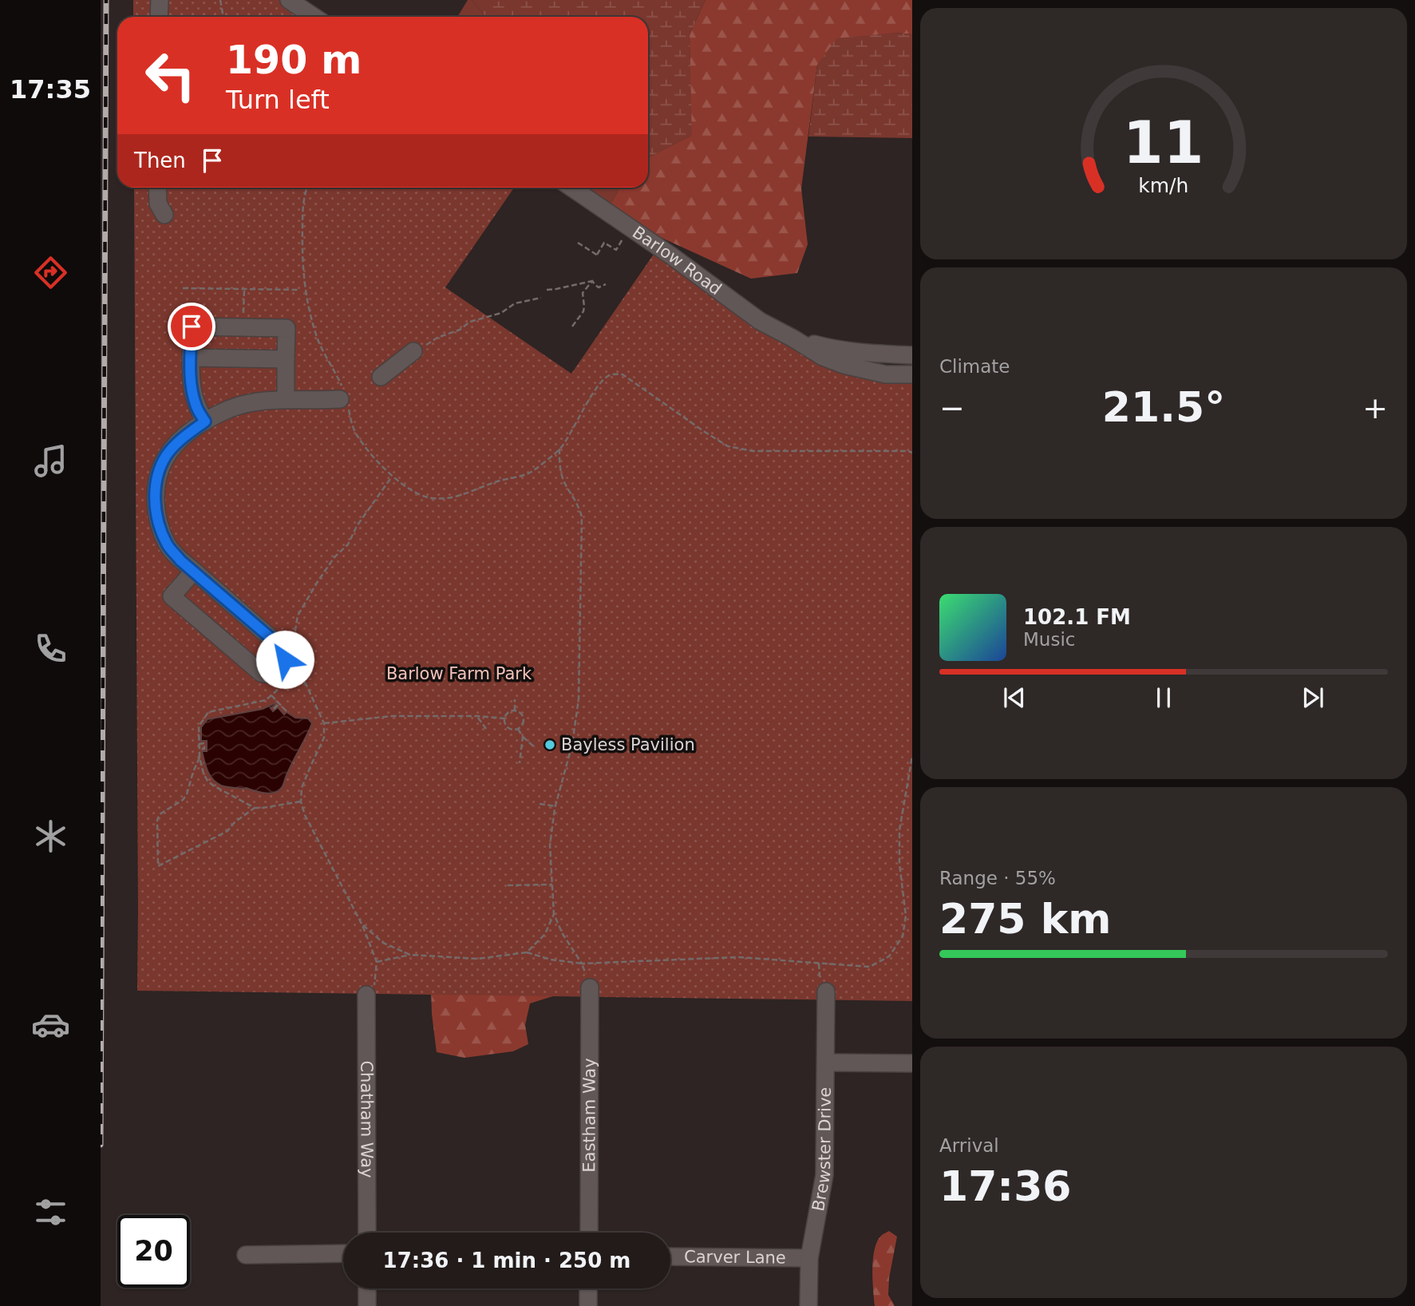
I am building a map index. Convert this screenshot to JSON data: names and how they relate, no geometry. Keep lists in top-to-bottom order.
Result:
{
  "streets": {
    "street": [
      "Barlow Road",
      "Eastham Way",
      "Chatham Way",
      "Brewster Drive",
      "Carver Lane"
    ]
  },
  "crossings": [
    ["Brewster Drive", "Carver Lane"]
  ],
  "parks": ["Barlow Farm Park"],
  "places": ["Bayless Pavilion"],
  "page": {
    "tabs": "17:35",
    "turn": ["190 m", "Turn left"],
    "then": "Then",
    "tile": [
      "Climate",
      ["Range · 55%", "275 km"],
      ["Arrival", "17:36"]
    ],
    "heat": ["−", "21.5°", "+"],
    "song": ["102.1 FM", "Music"],
    "limit": "20",
    "trip": "17:36 · 1 min · 250 m",
    "gauge": ["11", "km/h"]
  }
}
